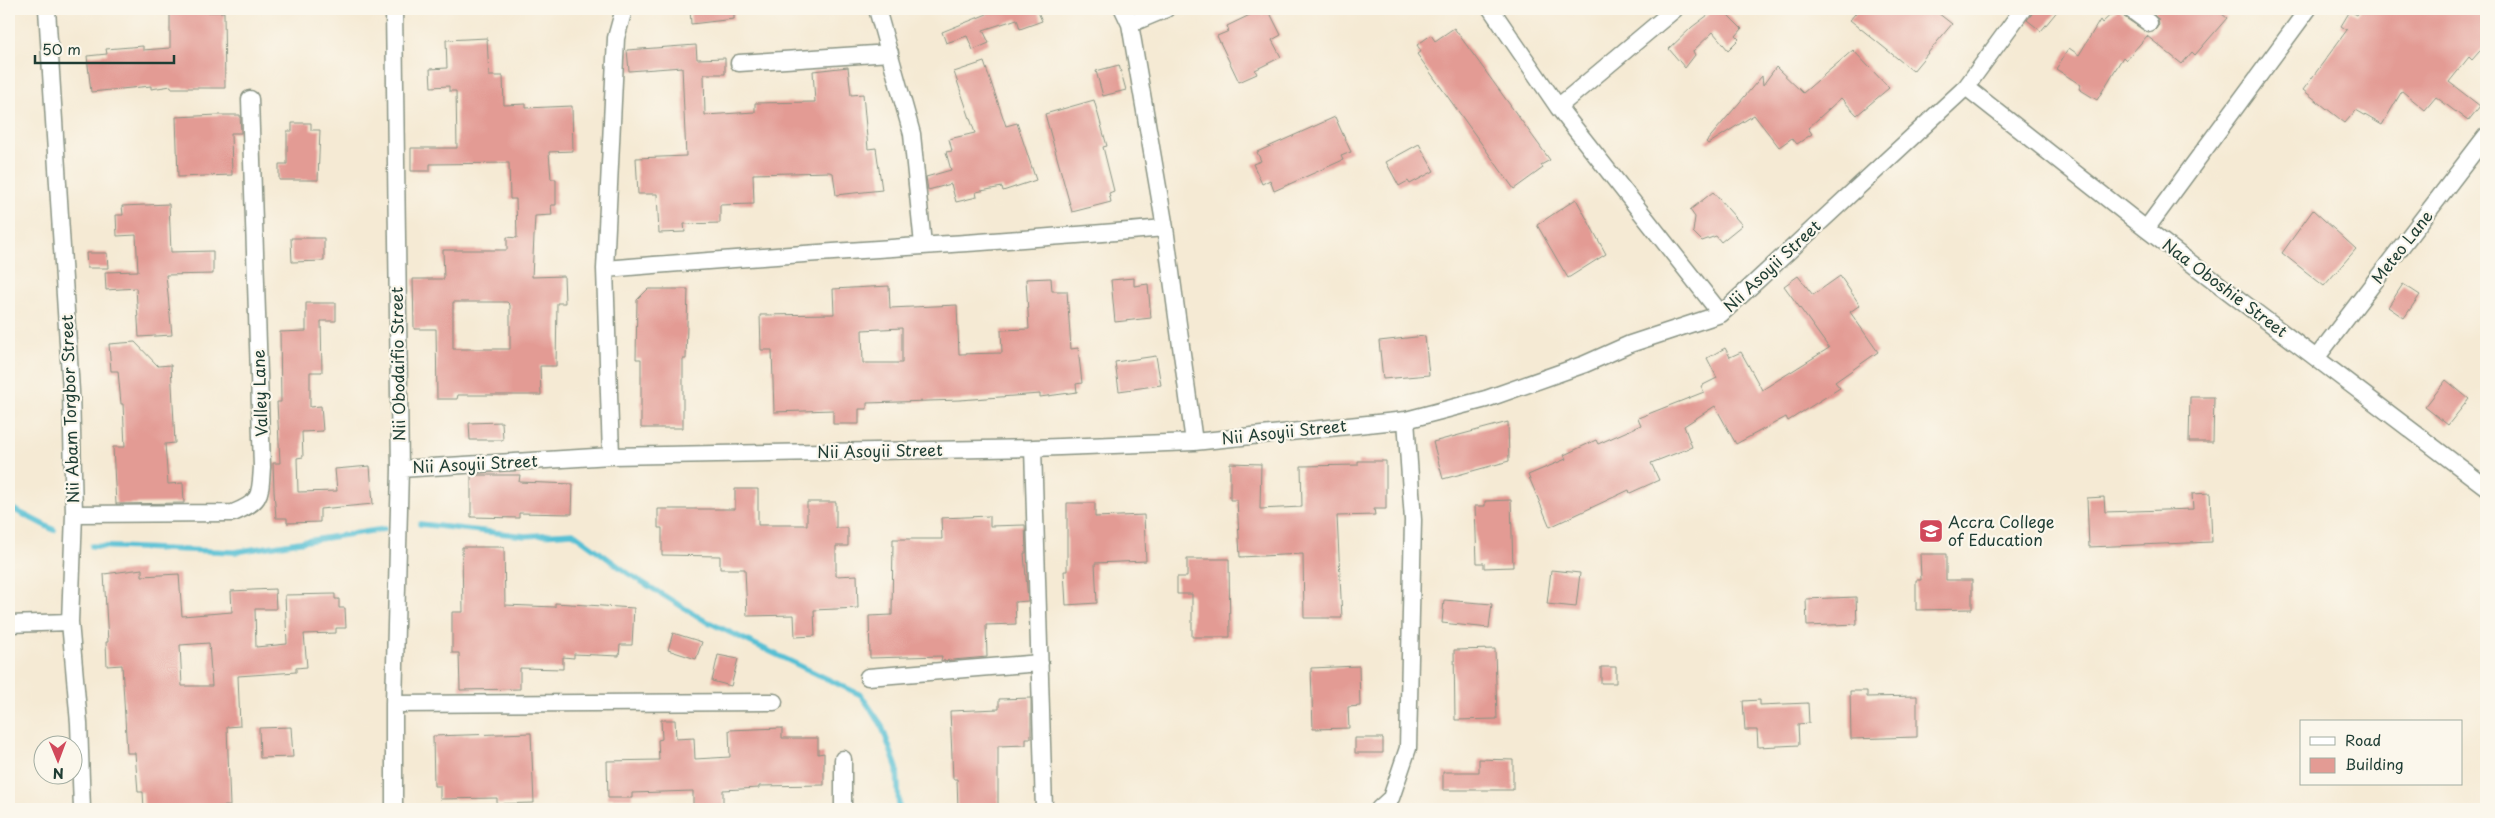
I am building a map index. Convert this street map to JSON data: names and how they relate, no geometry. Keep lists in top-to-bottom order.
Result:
{
  "streets": {
    "street": [
      "Meteo Lane",
      "Nii Asoyii Street",
      "Naa Oboshie Street",
      "Nii Obodaifio Street",
      "Valley Lane",
      "Nii Abam Torgbor Street"
    ]
  },
  "crossings": [
    ["Meteo Lane", "Naa Oboshie Street"],
    ["Nii Asoyii Street", "Naa Oboshie Street"],
    ["Nii Asoyii Street", "Nii Obodaifio Street"],
    ["Valley Lane", "Nii Abam Torgbor Street"]
  ],
  "places": {
    "school or university": ["Accra College of Education"]
  },
  "legend": ["Road", "Building"],
  "scale_bar": "50 m",
  "north": "bottom"
}
